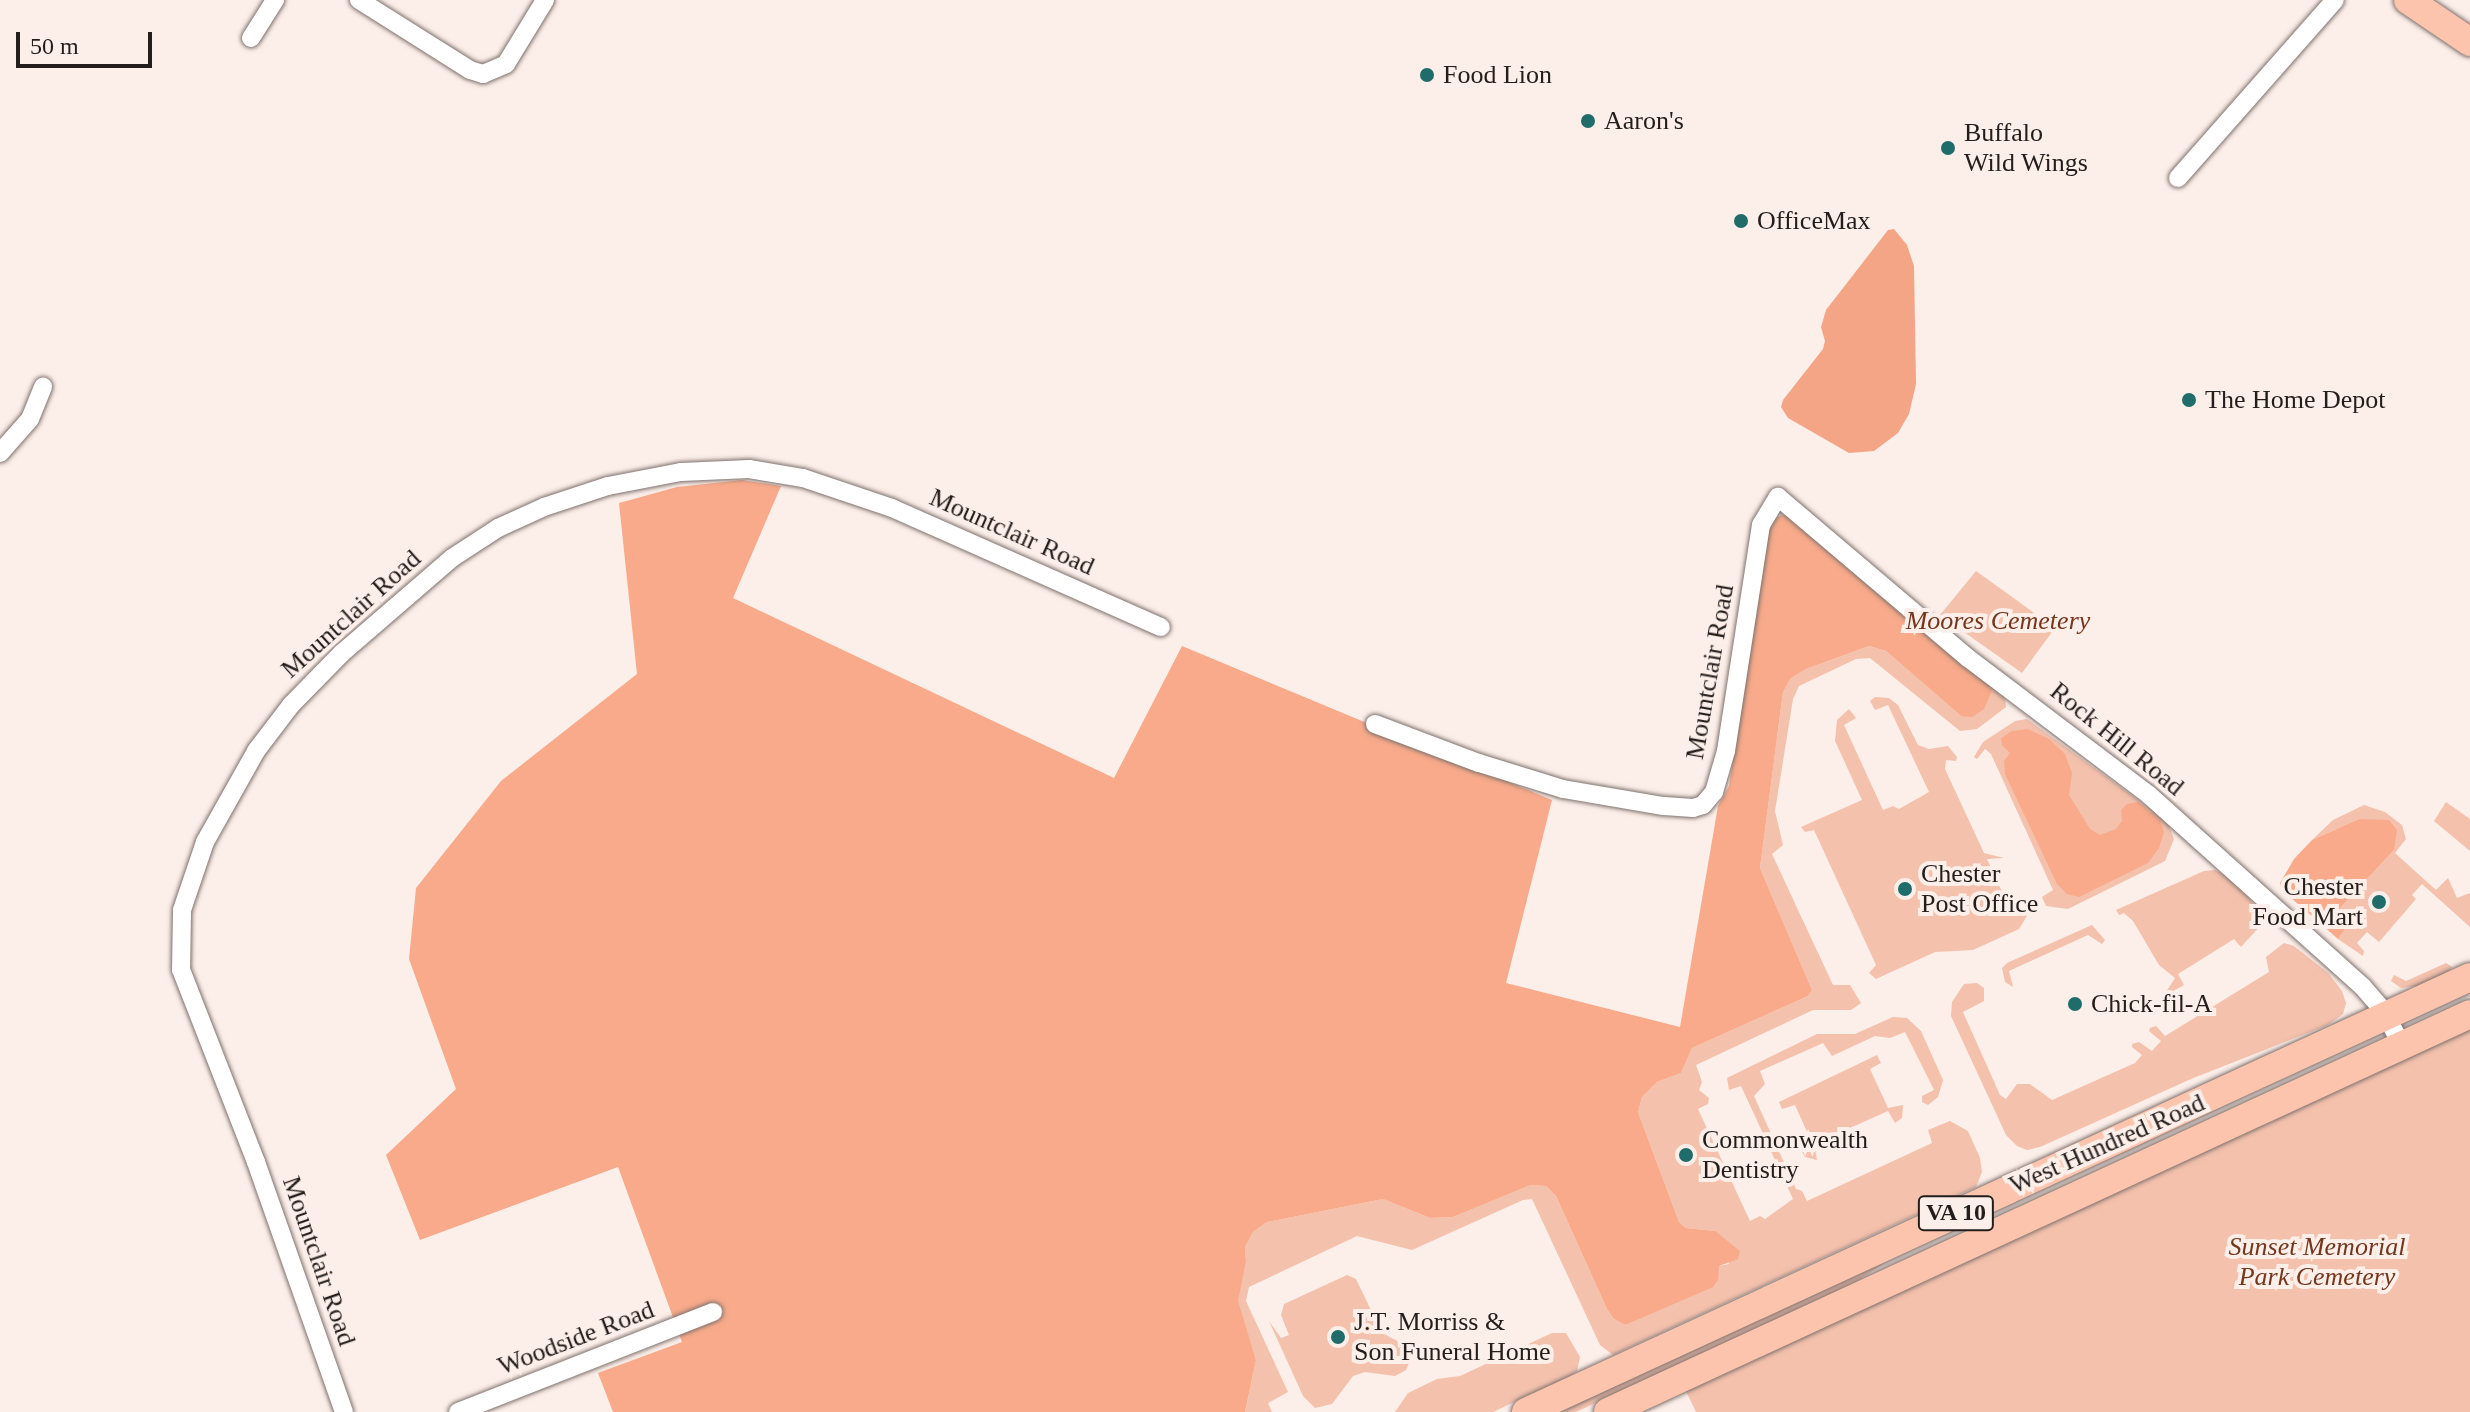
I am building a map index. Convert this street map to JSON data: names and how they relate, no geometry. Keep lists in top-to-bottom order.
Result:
{
  "streets": {
    "main road": ["West Hundred Road", "VA 10"],
    "street": ["Mountclair Road", "Rock Hill Road", "Woodside Road"]
  },
  "crossings": [
    ["Mountclair Road", "Rock Hill Road"],
    ["Rock Hill Road", "West Hundred Road"]
  ],
  "parks": ["Moores Cemetery", "Sunset Memorial Park Cemetery"],
  "places": [
    "Food Lion",
    "Aaron's",
    "Buffalo Wild Wings",
    "OfficeMax",
    "The Home Depot",
    "Chester Post Office",
    "Chester Food Mart",
    "Chick-fil-A",
    "Commonwealth Dentistry",
    "J.T. Morriss & Son Funeral Home"
  ],
  "scale_bar": "50 m"
}
